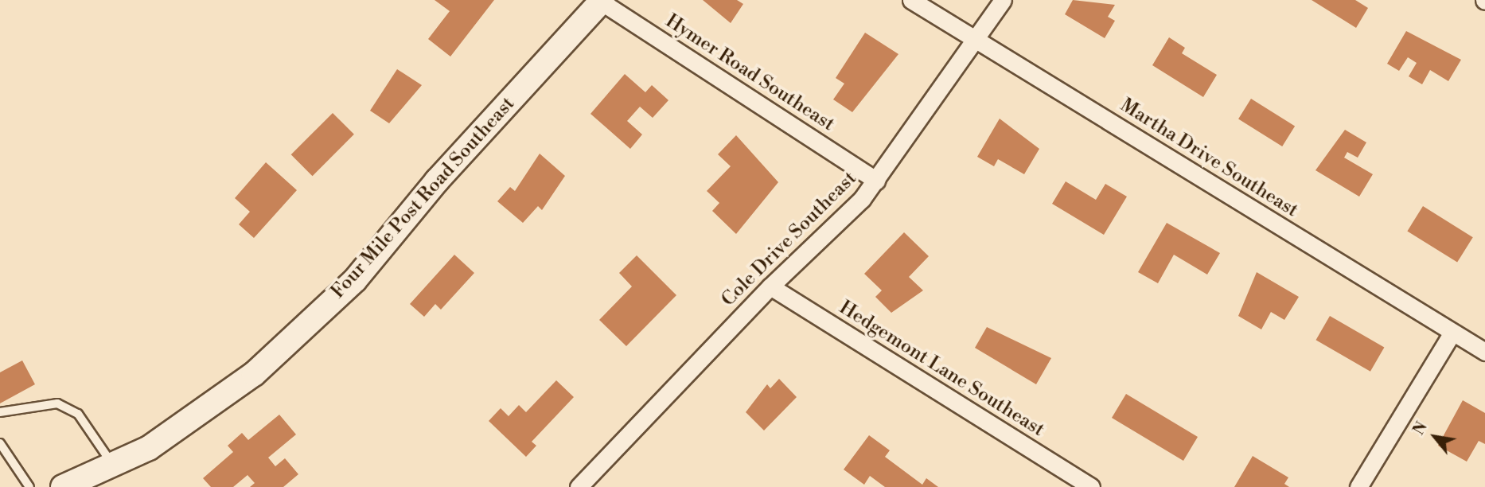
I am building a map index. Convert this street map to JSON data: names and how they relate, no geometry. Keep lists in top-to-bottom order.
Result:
{
  "streets": {
    "main road": ["Four Mile Post Road Southeast"],
    "street": [
      "Hymer Road Southeast",
      "Martha Drive Southeast",
      "Cole Drive Southeast",
      "Hedgemont Lane Southeast"
    ]
  },
  "crossings": [
    ["Hymer Road Southeast", "Four Mile Post Road Southeast"],
    ["Hymer Road Southeast", "Cole Drive Southeast"],
    ["Martha Drive Southeast", "Cole Drive Southeast"],
    ["Cole Drive Southeast", "Hedgemont Lane Southeast"]
  ],
  "north": "top left"
}
